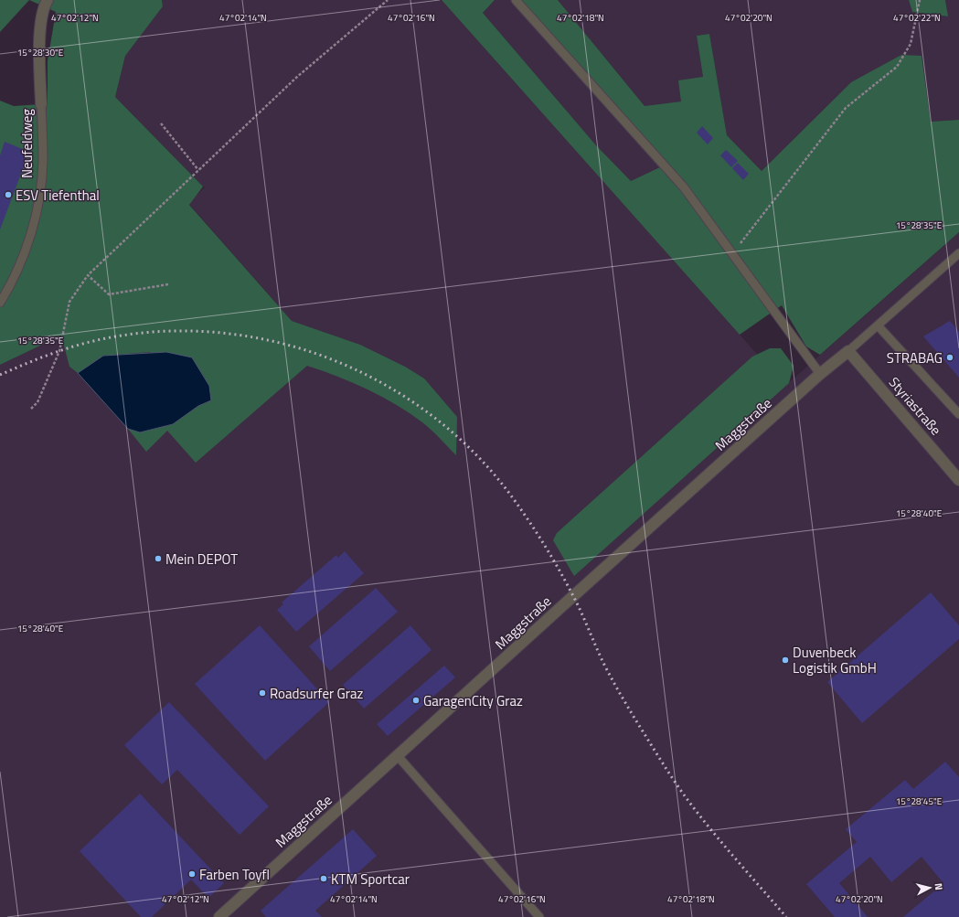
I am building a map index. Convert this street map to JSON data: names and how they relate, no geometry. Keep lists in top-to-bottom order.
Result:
{
  "streets": {
    "street": ["Neufeldweg", "Styriastraße", "Maggstraße"]
  },
  "crossings": [
    ["Styriastraße", "Maggstraße"]
  ],
  "places": [
    "ESV Tiefenthal",
    "STRABAG",
    "Mein DEPOT",
    "Duvenbeck Logistik GmbH",
    "Roadsurfer Graz",
    "GaragenCity Graz",
    "Farben Toyfl",
    "KTM Sportcar"
  ],
  "north": "right",
  "coordinates": [
    "47°02'12\"N",
    "47°02'14\"N",
    "47°02'16\"N",
    "47°02'18\"N",
    "47°02'20\"N",
    "47°02'22\"N",
    "15°28'30\"E",
    "15°28'35\"E",
    "15°28'40\"E",
    "15°28'45\"E"
  ]
}
